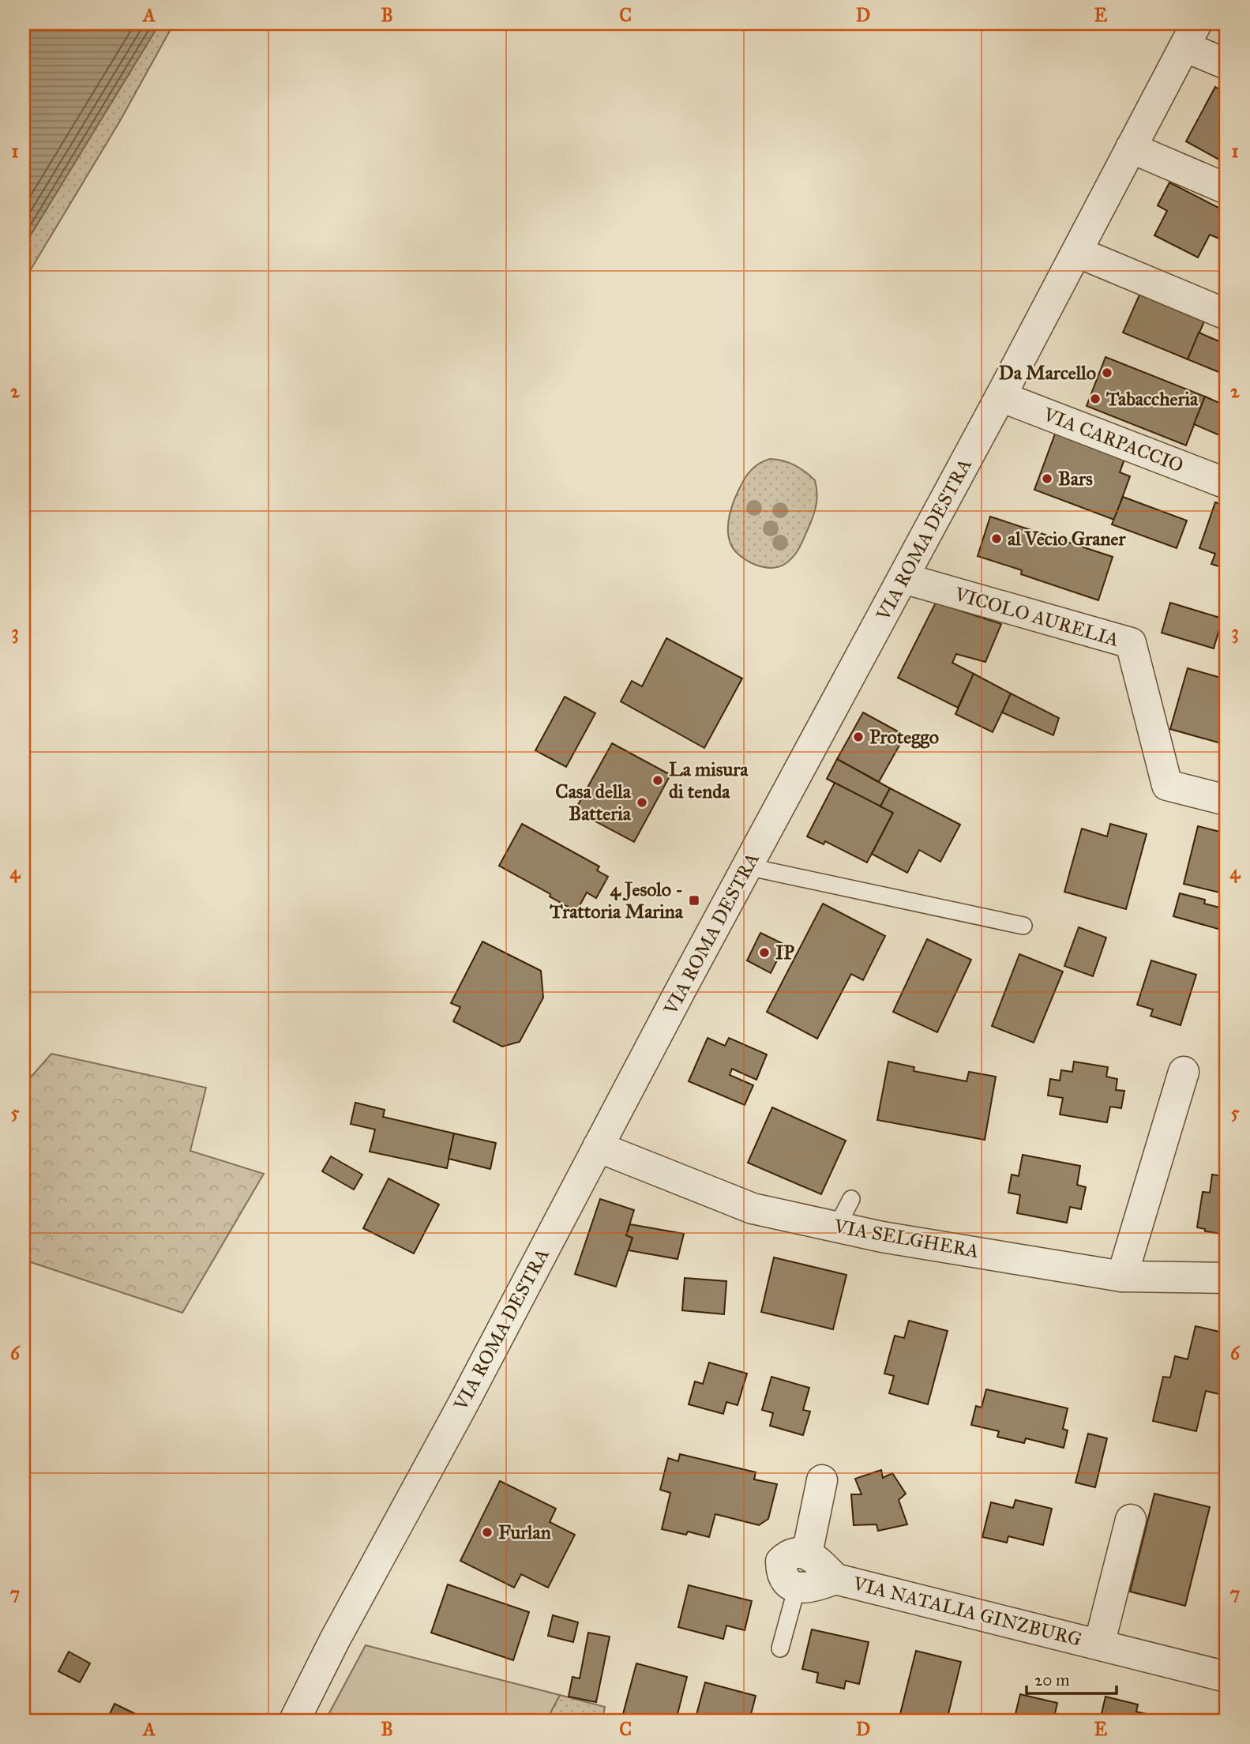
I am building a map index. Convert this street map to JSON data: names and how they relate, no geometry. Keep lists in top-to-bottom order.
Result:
{
  "streets": {
    "street": [
      "VIA CARPACCIO",
      "VIA ROMA DESTRA",
      "VICOLO AURELIA",
      "VIA SELGHERA",
      "VIA NATALIA GINZBURG"
    ]
  },
  "crossings": [
    ["VIA CARPACCIO", "VIA ROMA DESTRA"],
    ["VIA ROMA DESTRA", "VICOLO AURELIA"],
    ["VIA ROMA DESTRA", "VIA SELGHERA"]
  ],
  "places": {
    "other": [
      "Da Marcello",
      "Tabaccheria",
      "Bars",
      "al Vecio Graner",
      "Proteggo",
      "La misura di tenda",
      "Casa della Batteria",
      "IP",
      "Furlan"
    ],
    "transit": ["4 Jesolo - Trattoria Marina"]
  },
  "scale_bar": "20 m",
  "grid": {
    "columns": [
      "A",
      "B",
      "C",
      "D",
      "E"
    ],
    "rows": [
      "1",
      "2",
      "3",
      "4",
      "5",
      "6",
      "7"
    ]
  }
}
